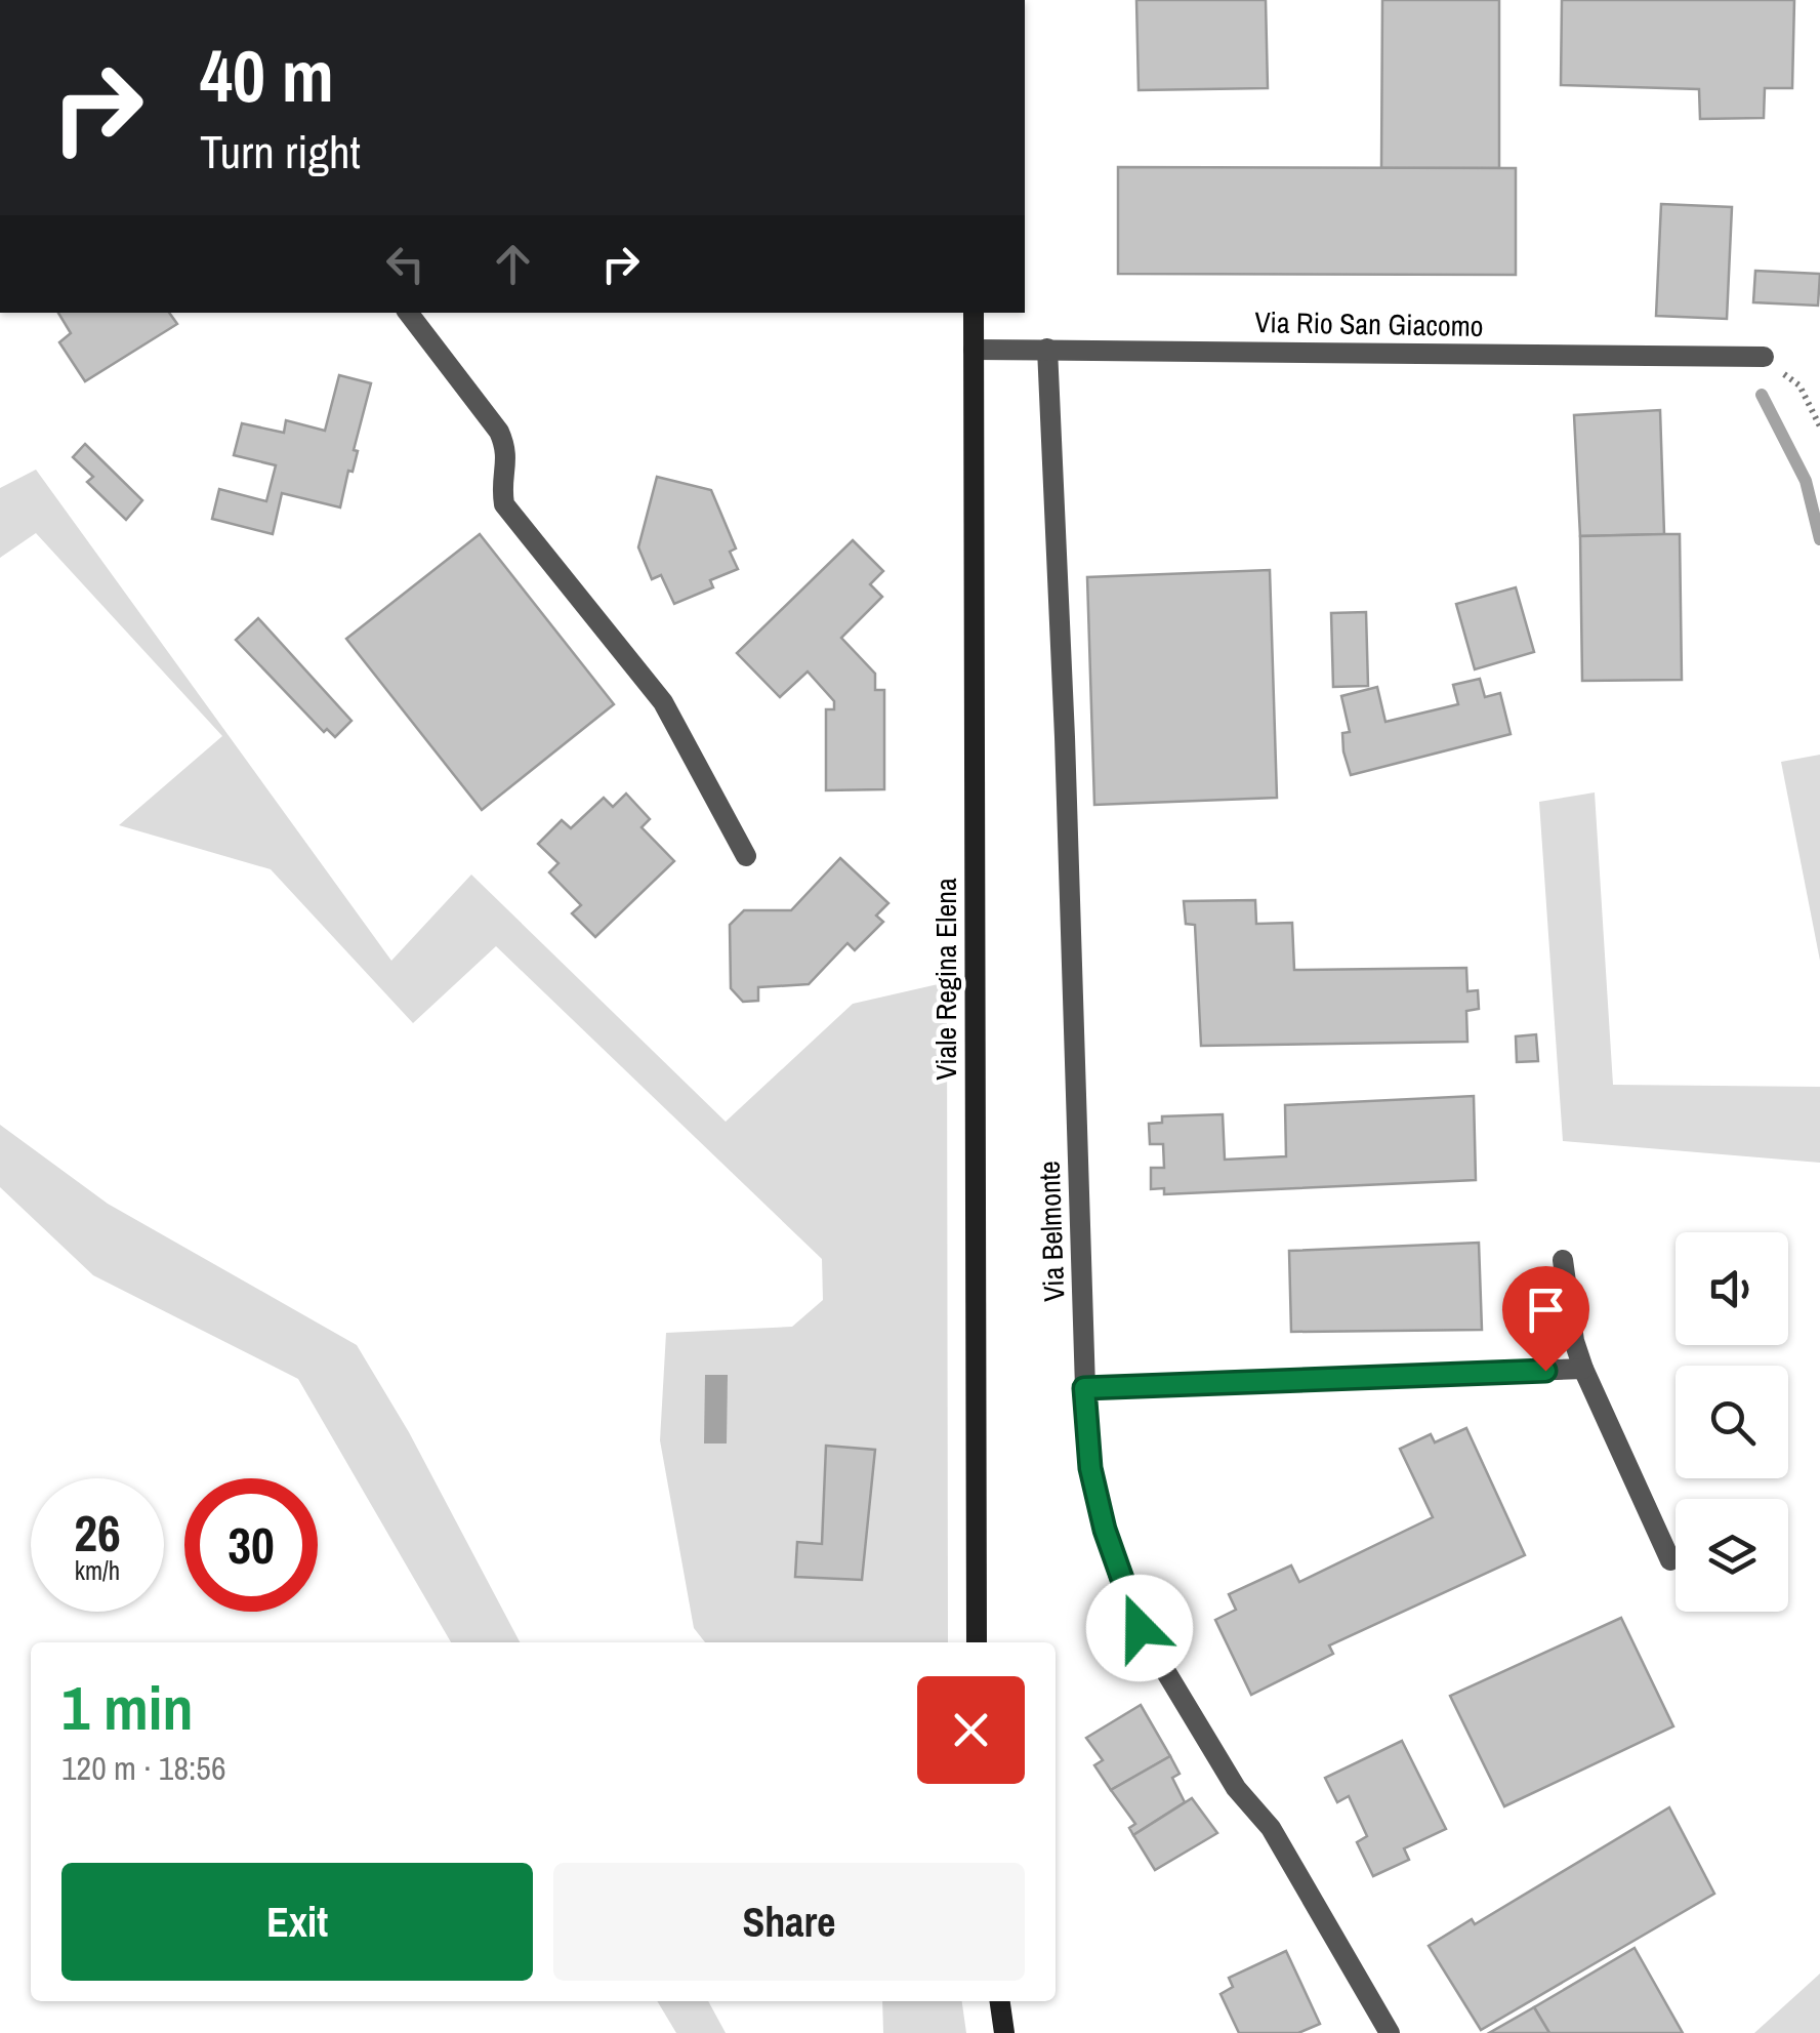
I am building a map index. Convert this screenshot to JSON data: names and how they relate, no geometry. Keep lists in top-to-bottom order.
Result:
{
  "streets": {
    "main road": ["Viale Regina Elena"],
    "street": ["Via Rio San Giacomo", "Via Belmonte"]
  },
  "crossings": [
    ["Via Rio San Giacomo", "Viale Regina Elena"],
    ["Via Rio San Giacomo", "Via Belmonte"]
  ],
  "page": {
    "turn": ["40 m", "Turn right"],
    "speed": "26 km/h",
    "limit": "30",
    "heading": ["1 min", "120 m · 18:56"],
    "buttons": ["Exit", "Share"]
  }
}
